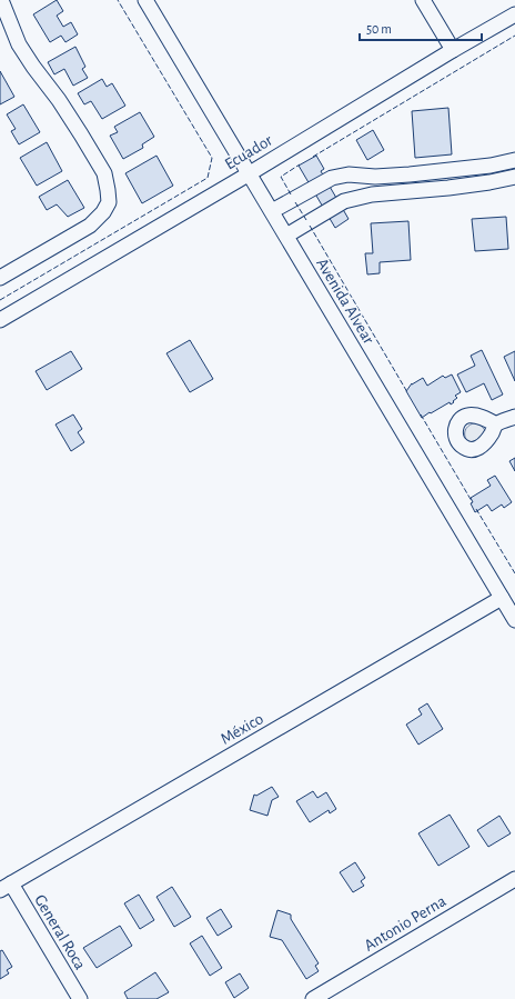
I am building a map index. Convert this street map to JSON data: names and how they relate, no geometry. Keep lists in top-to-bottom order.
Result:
{
  "streets": {
    "street": [
      "Ecuador",
      "Avenida Alvear",
      "México",
      "Antonio Perna",
      "General Roca"
    ]
  },
  "crossings": [
    ["Ecuador", "Avenida Alvear"],
    ["Avenida Alvear", "México"],
    ["México", "General Roca"]
  ],
  "scale_bar": "50 m"
}
